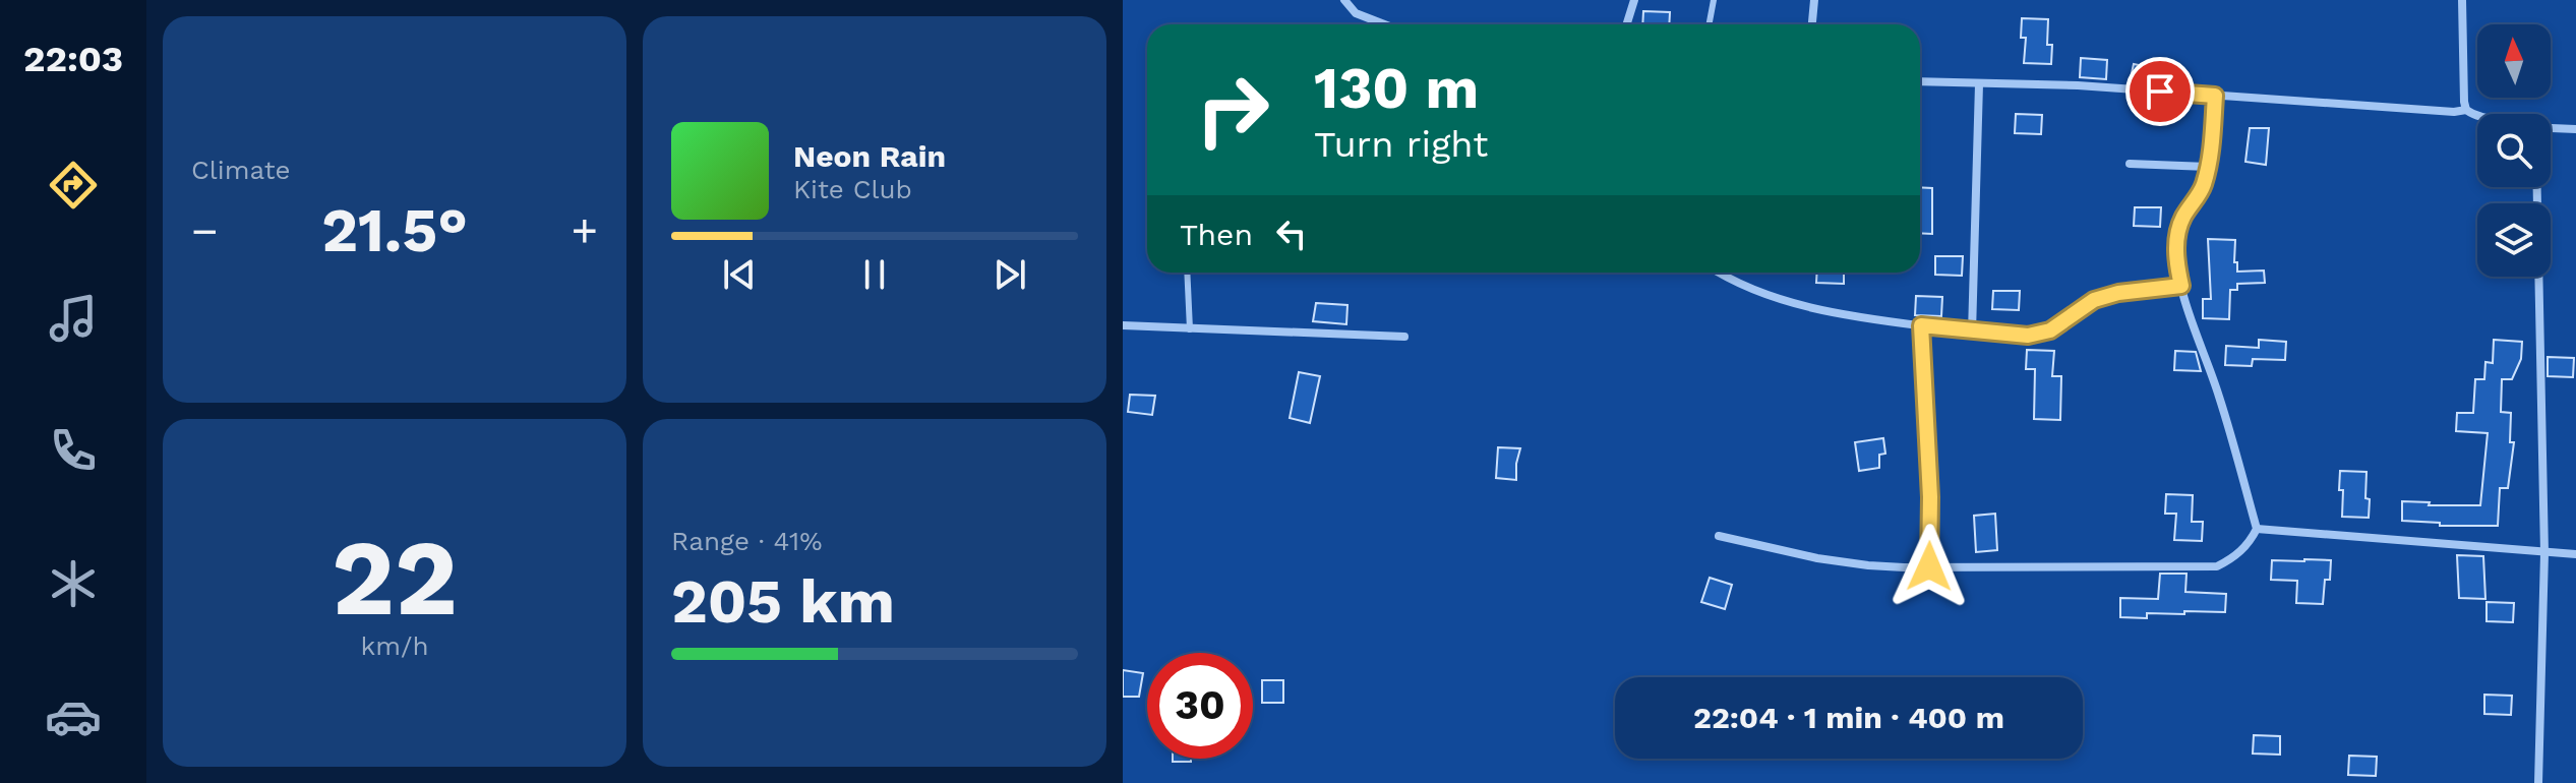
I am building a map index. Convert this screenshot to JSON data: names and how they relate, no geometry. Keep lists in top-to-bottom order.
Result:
{
  "north": "top",
  "page": {
    "tabs": "22:03",
    "tile": [
      "Climate",
      ["22", "km/h"],
      ["Range · 41%", "205 km"]
    ],
    "turn": ["130 m", "Turn right"],
    "song": ["Neon Rain", "Kite Club"],
    "then": "Then",
    "heat": ["−", "21.5°", "+"],
    "limit": "30",
    "trip": "22:04 · 1 min · 400 m"
  }
}
